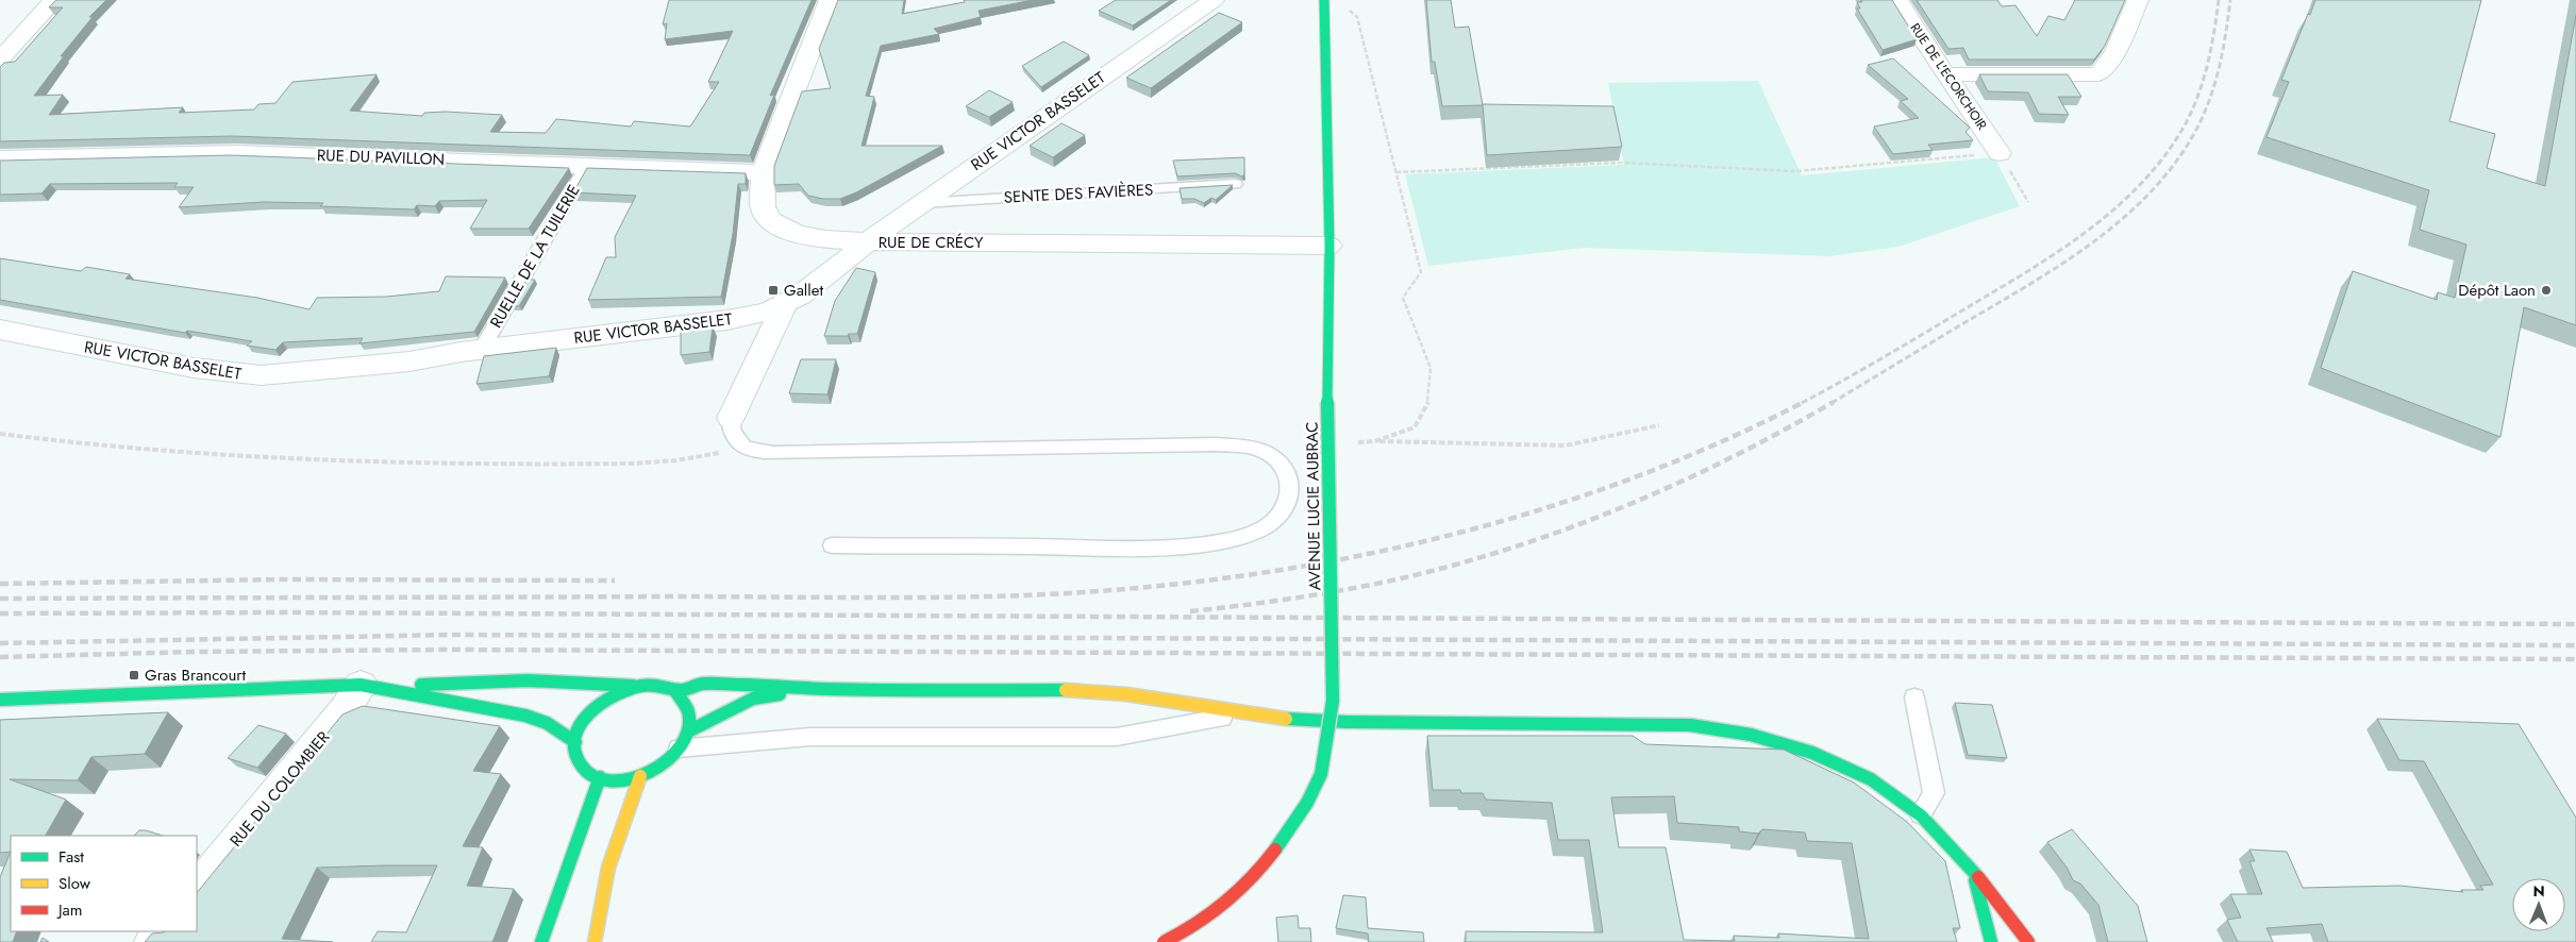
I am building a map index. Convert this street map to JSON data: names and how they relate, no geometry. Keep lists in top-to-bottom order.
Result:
{
  "streets": {
    "main road": ["AVENUE LUCIE AUBRAC"],
    "street": [
      "RUE DE L'ECORCHOIR",
      "RUE VICTOR BASSELET",
      "RUE DU PAVILLON",
      "RUE DE CRÉCY",
      "RUE DU COLOMBIER"
    ],
    "lane": ["SENTE DES FAVIÈRES", "RUELLE DE LA TUILERIE"]
  },
  "crossings": [
    ["RUE VICTOR BASSELET", "SENTE DES FAVIÈRES"],
    ["RUE VICTOR BASSELET", "RUE DE CRÉCY"],
    ["RUE VICTOR BASSELET", "RUELLE DE LA TUILERIE"],
    ["RUE DU PAVILLON", "RUE DE CRÉCY"],
    ["RUE DU PAVILLON", "RUELLE DE LA TUILERIE"],
    ["RUE DE CRÉCY", "AVENUE LUCIE AUBRAC"]
  ],
  "places": {
    "transit": ["Gallet", "Gras Brancourt"],
    "other": ["Dépôt Laon"]
  },
  "legend": ["Fast", "Slow", "Jam"],
  "north": "top"
}
